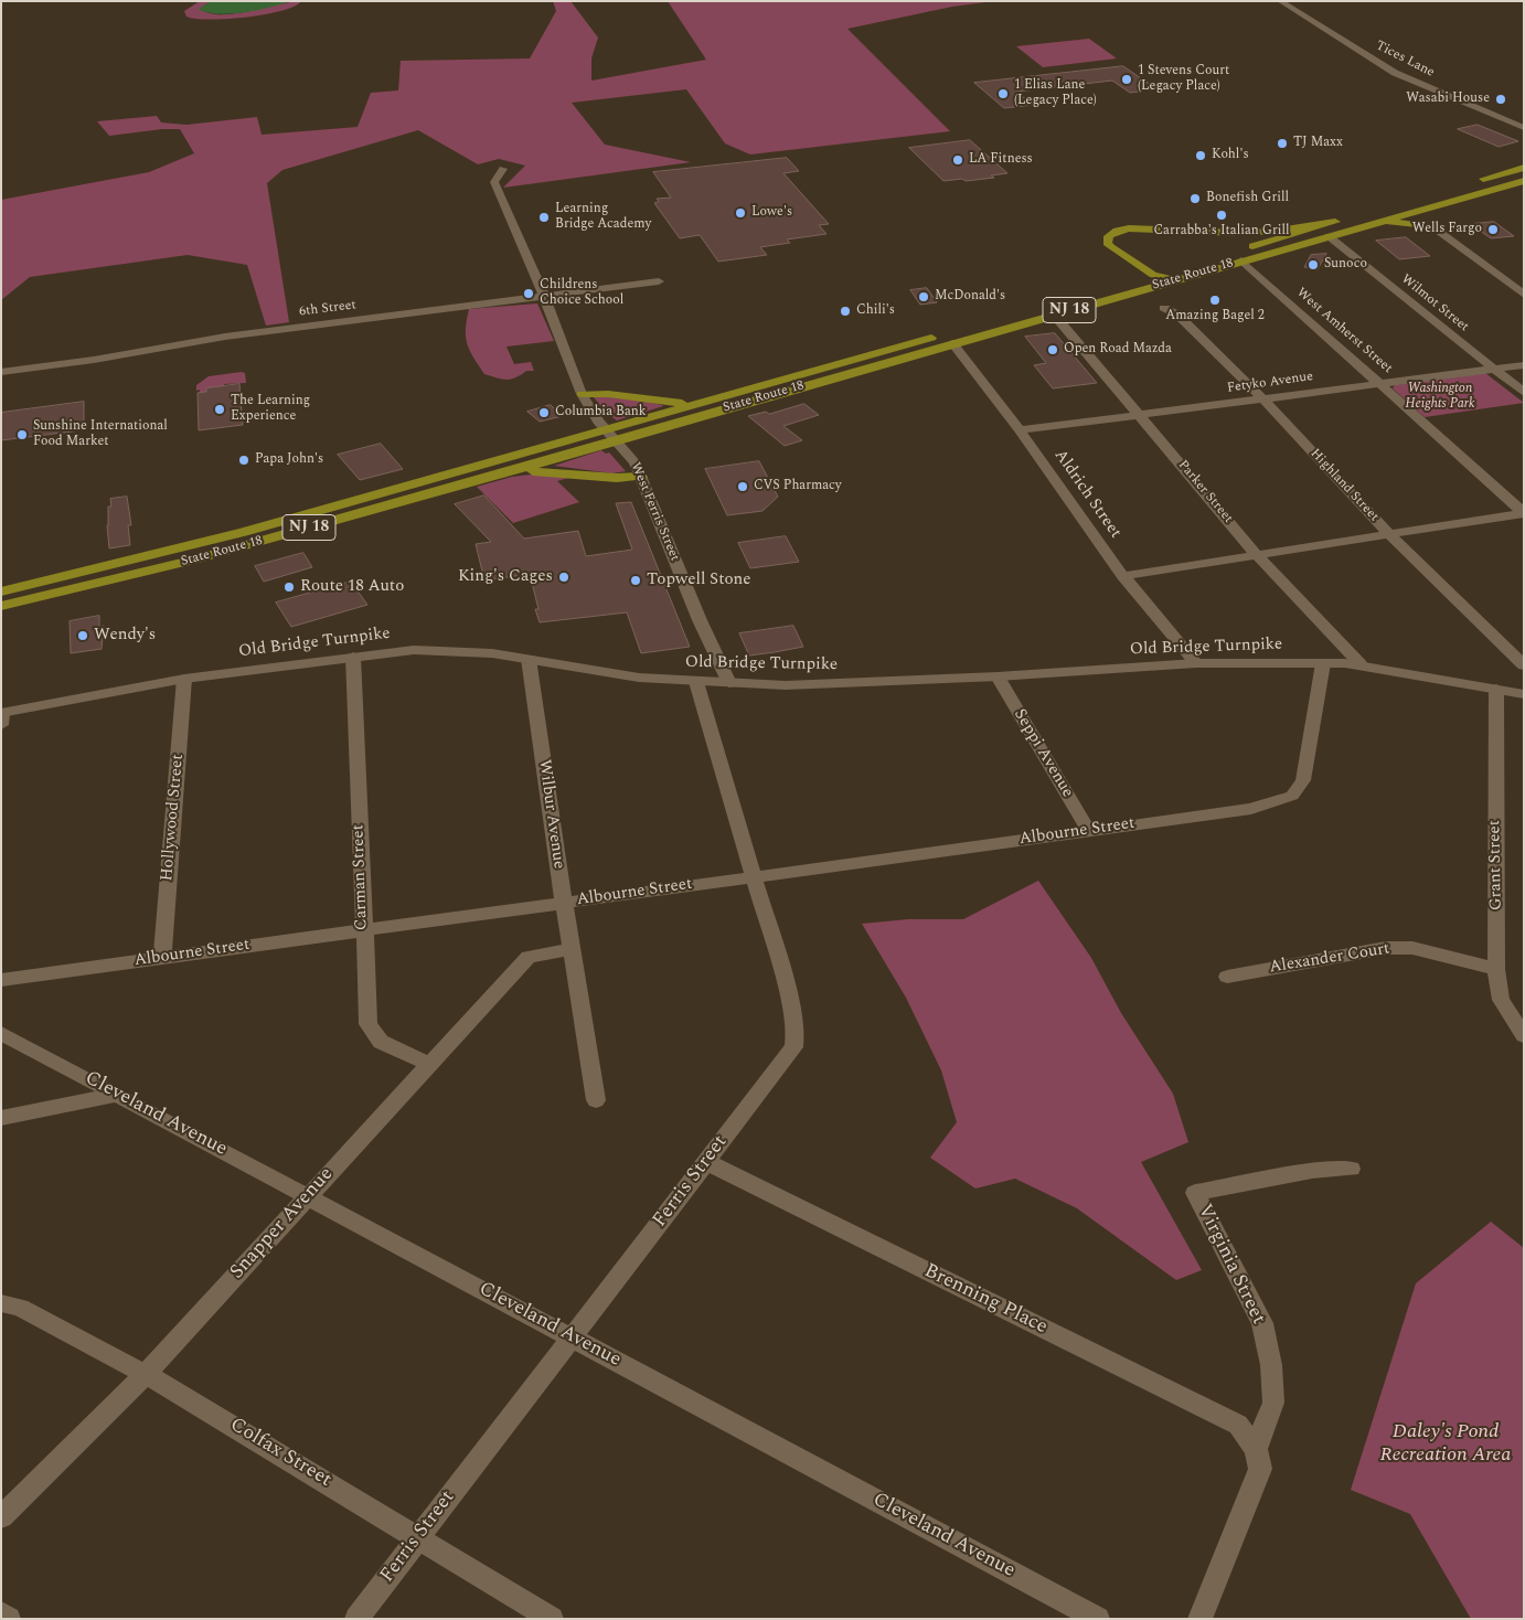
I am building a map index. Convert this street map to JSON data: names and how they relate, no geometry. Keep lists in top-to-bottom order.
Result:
{
  "streets": {
    "highway": ["State Route 18", "NJ 18"],
    "street": [
      "Tices Lane",
      "Wilmot Street",
      "6th Street",
      "West Amherst Street",
      "Fetyko Avenue",
      "Highland Street",
      "Parker Street",
      "Aldrich Street",
      "West Ferris Street",
      "Old Bridge Turnpike",
      "Seppi Avenue",
      "Wilbur Avenue",
      "Hollywood Street",
      "Albourne Street",
      "Grant Street",
      "Carman Street",
      "Alexander Court",
      "Cleveland Avenue",
      "Ferris Street",
      "Snapper Avenue",
      "Virginia Street",
      "Brenning Place",
      "Colfax Street"
    ]
  },
  "crossings": [
    ["State Route 18", "Wilmot Street"],
    ["State Route 18", "West Amherst Street"],
    ["State Route 18", "Parker Street"],
    ["State Route 18", "Aldrich Street"],
    ["State Route 18", "West Ferris Street"],
    ["Wilmot Street", "Fetyko Avenue"],
    ["6th Street", "West Ferris Street"],
    ["West Amherst Street", "Fetyko Avenue"],
    ["Fetyko Avenue", "Highland Street"],
    ["Fetyko Avenue", "Parker Street"],
    ["Fetyko Avenue", "Aldrich Street"],
    ["Parker Street", "Old Bridge Turnpike"],
    ["Aldrich Street", "Old Bridge Turnpike"],
    ["West Ferris Street", "Old Bridge Turnpike"],
    ["Old Bridge Turnpike", "Seppi Avenue"],
    ["Old Bridge Turnpike", "Wilbur Avenue"],
    ["Old Bridge Turnpike", "Hollywood Street"],
    ["Old Bridge Turnpike", "Albourne Street"],
    ["Old Bridge Turnpike", "Grant Street"],
    ["Old Bridge Turnpike", "Carman Street"],
    ["Old Bridge Turnpike", "Ferris Street"],
    ["Seppi Avenue", "Albourne Street"],
    ["Wilbur Avenue", "Albourne Street"],
    ["Wilbur Avenue", "Snapper Avenue"],
    ["Hollywood Street", "Albourne Street"],
    ["Albourne Street", "Carman Street"],
    ["Albourne Street", "Ferris Street"],
    ["Grant Street", "Alexander Court"],
    ["Carman Street", "Snapper Avenue"],
    ["Cleveland Avenue", "Ferris Street"],
    ["Cleveland Avenue", "Snapper Avenue"],
    ["Ferris Street", "Brenning Place"],
    ["Ferris Street", "Colfax Street"],
    ["Snapper Avenue", "Colfax Street"],
    ["Virginia Street", "Brenning Place"]
  ],
  "parks": ["Washington Heights Park", "Daley's Pond Recreation Area"],
  "places": [
    "1 Stevens Court (Legacy Place)",
    "1 Elias Lane (Legacy Place)",
    "Wasabi House",
    "TJ Maxx",
    "Kohl's",
    "LA Fitness",
    "Bonefish Grill",
    "Lowe's",
    "Carrabba's Italian Grill",
    "Learning Bridge Academy",
    "Wells Fargo",
    "Sunoco",
    "Childrens Choice School",
    "McDonald's",
    "Amazing Bagel 2",
    "Chili's",
    "Open Road Mazda",
    "The Learning Experience",
    "Columbia Bank",
    "Sunshine International Food Market",
    "Papa John's",
    "CVS Pharmacy",
    "King's Cages",
    "Topwell Stone",
    "Route 18 Auto",
    "Wendy's"
  ]
}
